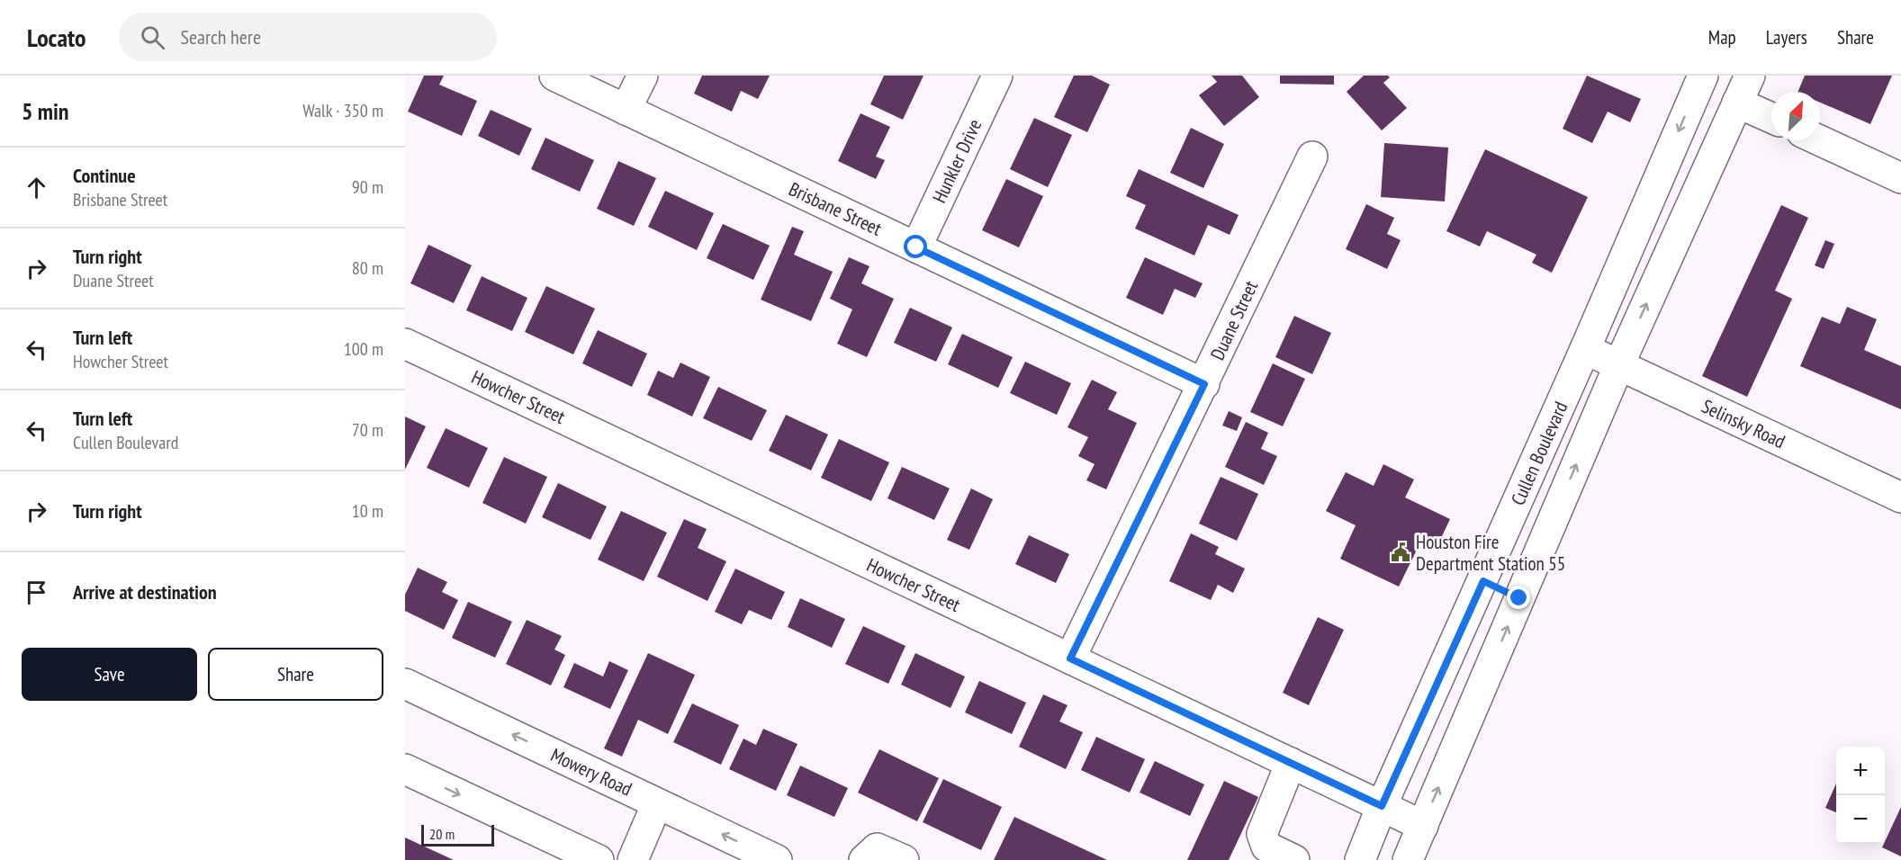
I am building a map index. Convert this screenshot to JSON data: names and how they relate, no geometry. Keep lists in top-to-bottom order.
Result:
{
  "streets": {
    "street": [
      "Hunkler Drive",
      "Brisbane Street",
      "Duane Street",
      "Howcher Street",
      "Selinsky Road",
      "Cullen Boulevard",
      "Mowery Road"
    ]
  },
  "crossings": [
    ["Hunkler Drive", "Brisbane Street"],
    ["Brisbane Street", "Duane Street"],
    ["Duane Street", "Howcher Street"],
    ["Howcher Street", "Cullen Boulevard"],
    ["Selinsky Road", "Cullen Boulevard"]
  ],
  "places": {
    "public building": ["Houston Fire Department Station 55"]
  },
  "scale_bar": "20 m",
  "north": "top right",
  "page": {
    "header": "Locato",
    "search": "Search here",
    "nav": ["Map", "Layers", "Share"],
    "heading": ["5 min", "Walk · 350 m"],
    "list": [
      ["Continue", "Brisbane Street", "90 m"],
      ["Turn right", "Duane Street", "80 m"],
      ["Turn left", "Howcher Street", "100 m"],
      ["Turn left", "Cullen Boulevard", "70 m"],
      ["Turn right", "10 m"],
      "Arrive at destination"
    ],
    "buttons": ["Save", "Share"],
    "map_buttons": ["+", "−"],
    "scale": "20 m"
  }
}
